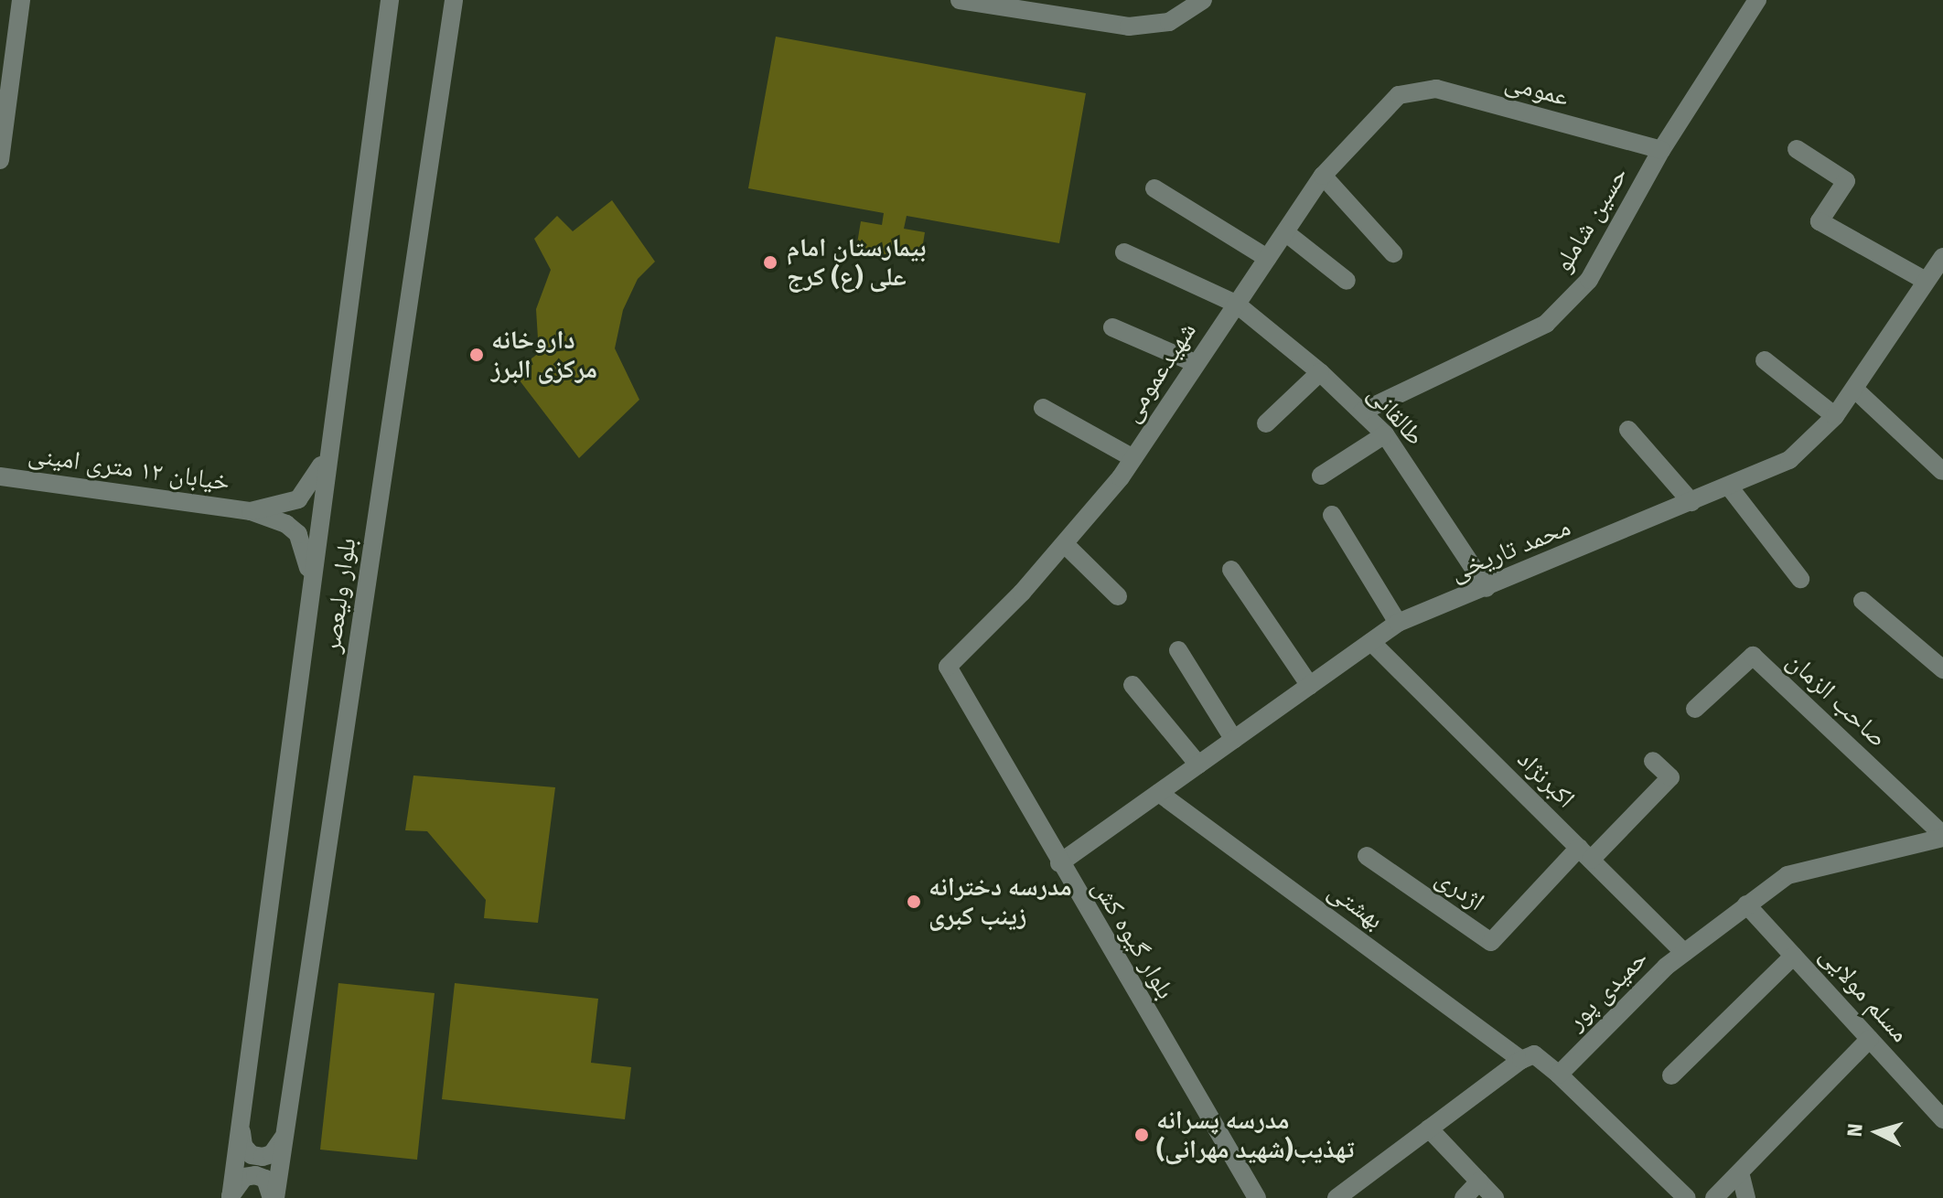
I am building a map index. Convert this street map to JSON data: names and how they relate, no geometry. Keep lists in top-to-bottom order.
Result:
{
  "streets": {
    "street": [
      "عمومی",
      "حسین شاملو",
      "شهیدعمومی",
      "طالقانی",
      "خیابان ۱۲ متری امینی",
      "محمد تاریخی",
      "بلوار ولیعصر",
      "صاحب الزمان",
      "اکبرنژاد",
      "اژدری",
      "بهشتی",
      "بلوار گیوه کش",
      "حمیدی پور",
      "مسلم مولایی"
    ]
  },
  "crossings": [
    ["عمومی", "حسین شاملو"],
    ["عمومی", "شهیدعمومی"],
    ["حسین شاملو", "طالقانی"],
    ["شهیدعمومی", "طالقانی"],
    ["شهیدعمومی", "بلوار گیوه کش"],
    ["طالقانی", "محمد تاریخی"],
    ["محمد تاریخی", "اکبرنژاد"],
    ["محمد تاریخی", "بهشتی"],
    ["محمد تاریخی", "بلوار گیوه کش"],
    ["صاحب الزمان", "حمیدی پور"],
    ["اکبرنژاد", "اژدری"],
    ["اکبرنژاد", "حمیدی پور"],
    ["حمیدی پور", "مسلم مولایی"]
  ],
  "places": [
    "بیمارستان امام علی (ع) کرج",
    "داروخانه مرکزی البرز",
    "مدرسه دخترانه زینب کبری",
    "مدرسه پسرانه تهذیب(شهید مهرانی)"
  ],
  "north": "left"
}
